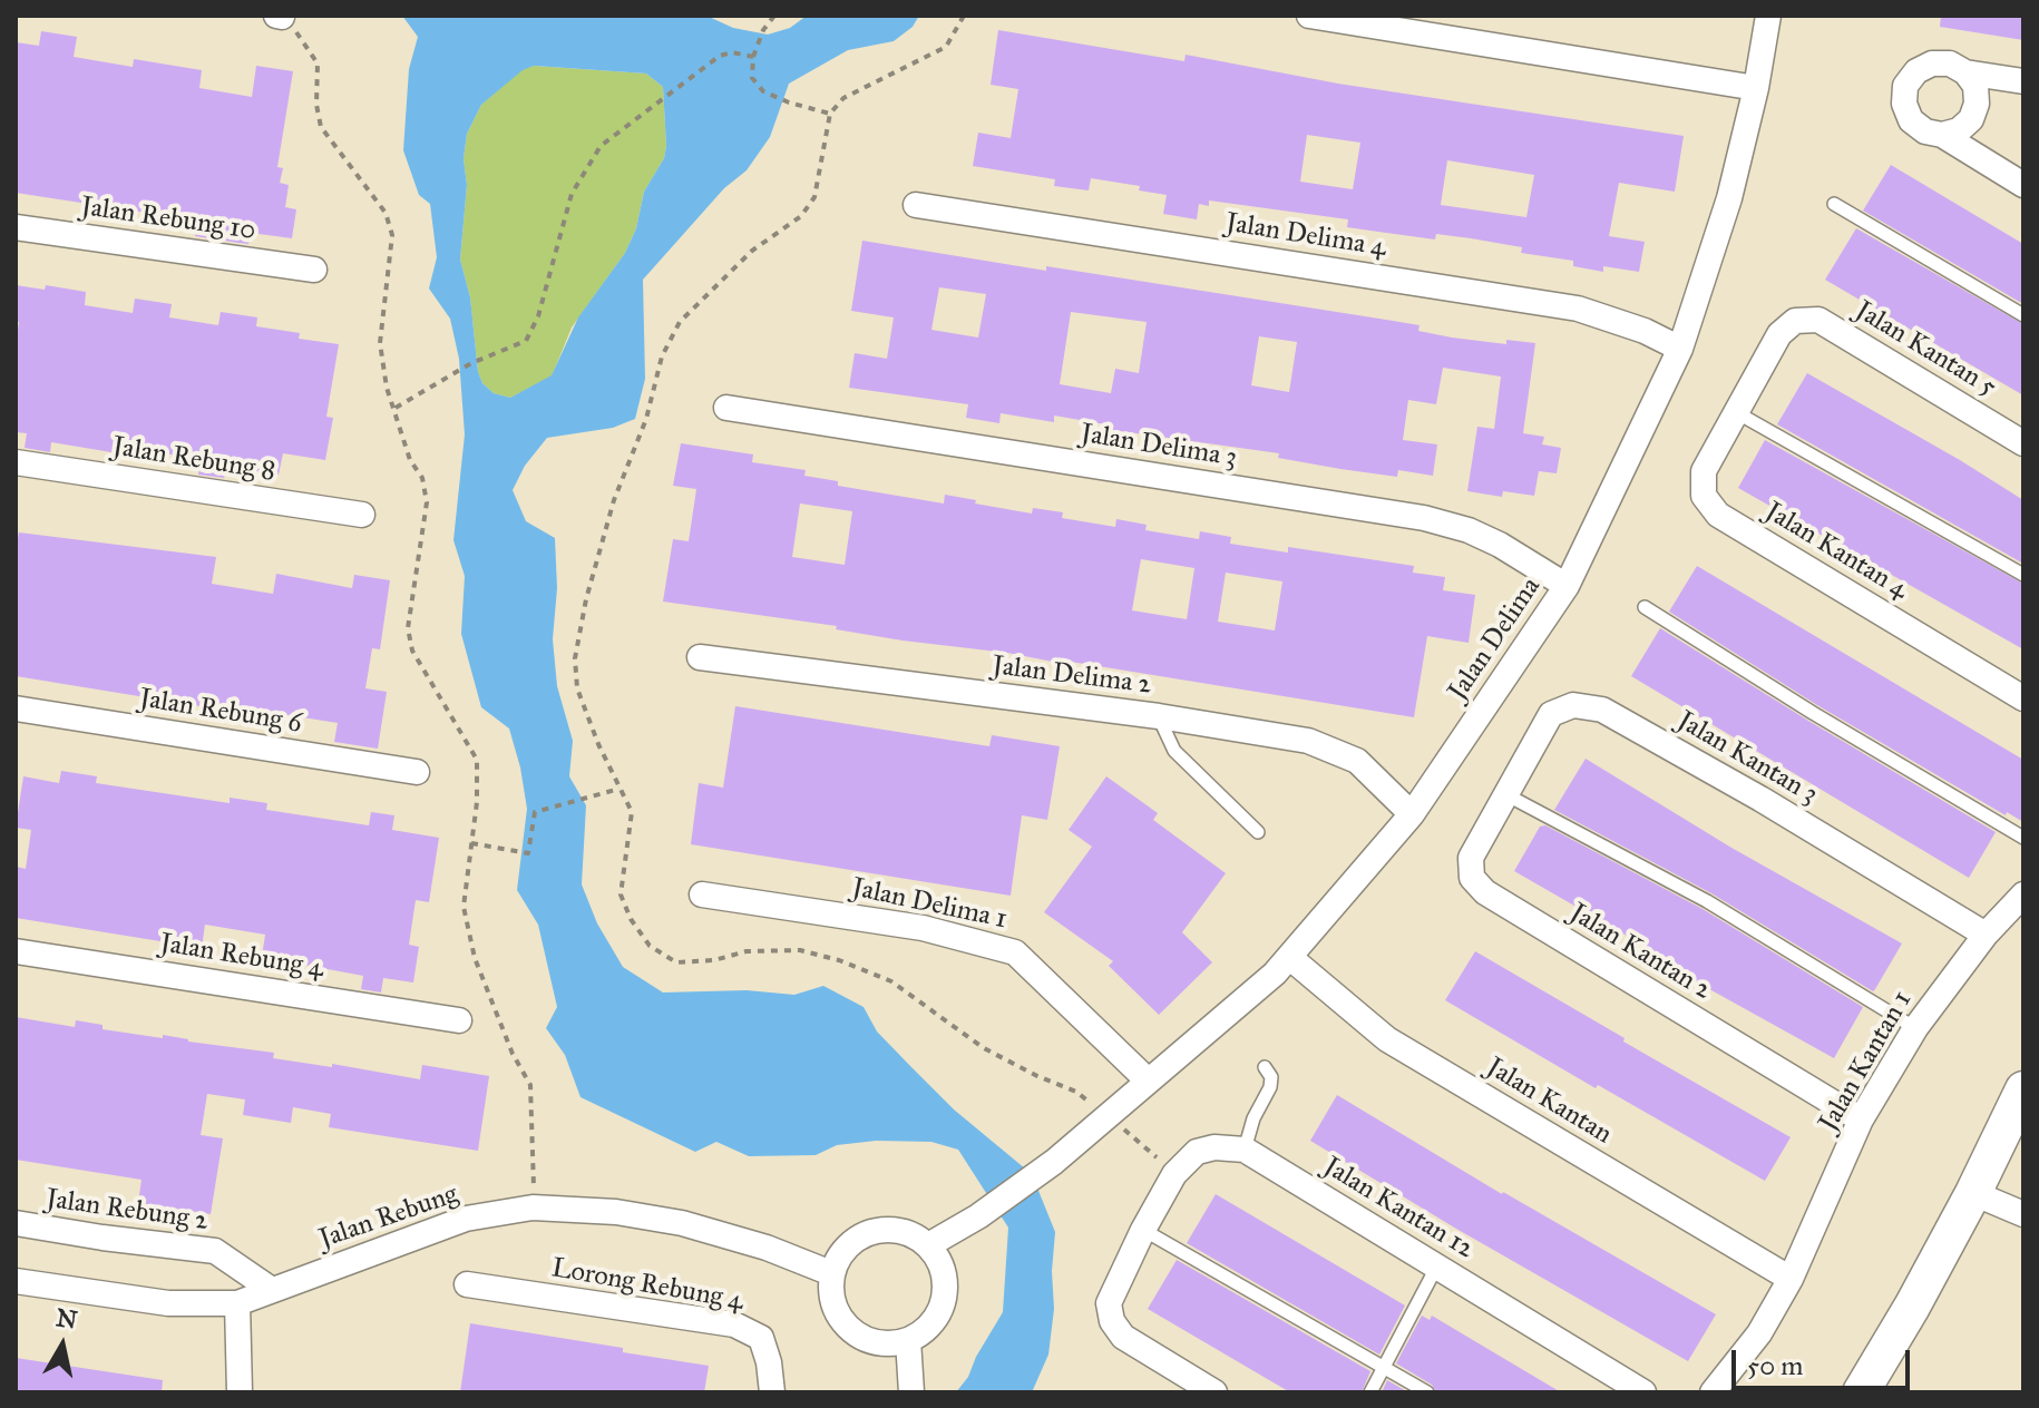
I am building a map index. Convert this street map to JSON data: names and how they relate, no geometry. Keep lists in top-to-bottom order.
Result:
{
  "streets": {
    "street": [
      "Jalan Rebung 10",
      "Jalan Delima 4",
      "Jalan Kantan 5",
      "Jalan Delima 3",
      "Jalan Rebung 8",
      "Jalan Kantan 4",
      "Jalan Delima",
      "Jalan Delima 2",
      "Jalan Rebung 6",
      "Jalan Kantan 3",
      "Jalan Delima 1",
      "Jalan Kantan 2",
      "Jalan Rebung 4",
      "Jalan Kantan 1",
      "Jalan Kantan",
      "Jalan Kantan 12",
      "Jalan Rebung 2",
      "Jalan Rebung",
      "Lorong Rebung 4"
    ]
  },
  "crossings": [
    ["Jalan Delima 4", "Jalan Delima"],
    ["Jalan Kantan 5", "Jalan Kantan 4"],
    ["Jalan Delima 3", "Jalan Delima"],
    ["Jalan Delima", "Jalan Delima 2"],
    ["Jalan Delima", "Jalan Delima 1"],
    ["Jalan Delima", "Jalan Kantan"],
    ["Jalan Delima", "Jalan Rebung"],
    ["Jalan Kantan 3", "Jalan Kantan 2"],
    ["Jalan Kantan 3", "Jalan Kantan 1"],
    ["Jalan Kantan 2", "Jalan Kantan 1"],
    ["Jalan Kantan 1", "Jalan Kantan"],
    ["Jalan Rebung 2", "Jalan Rebung"]
  ],
  "scale_bar": "50 m",
  "north": "top"
}
